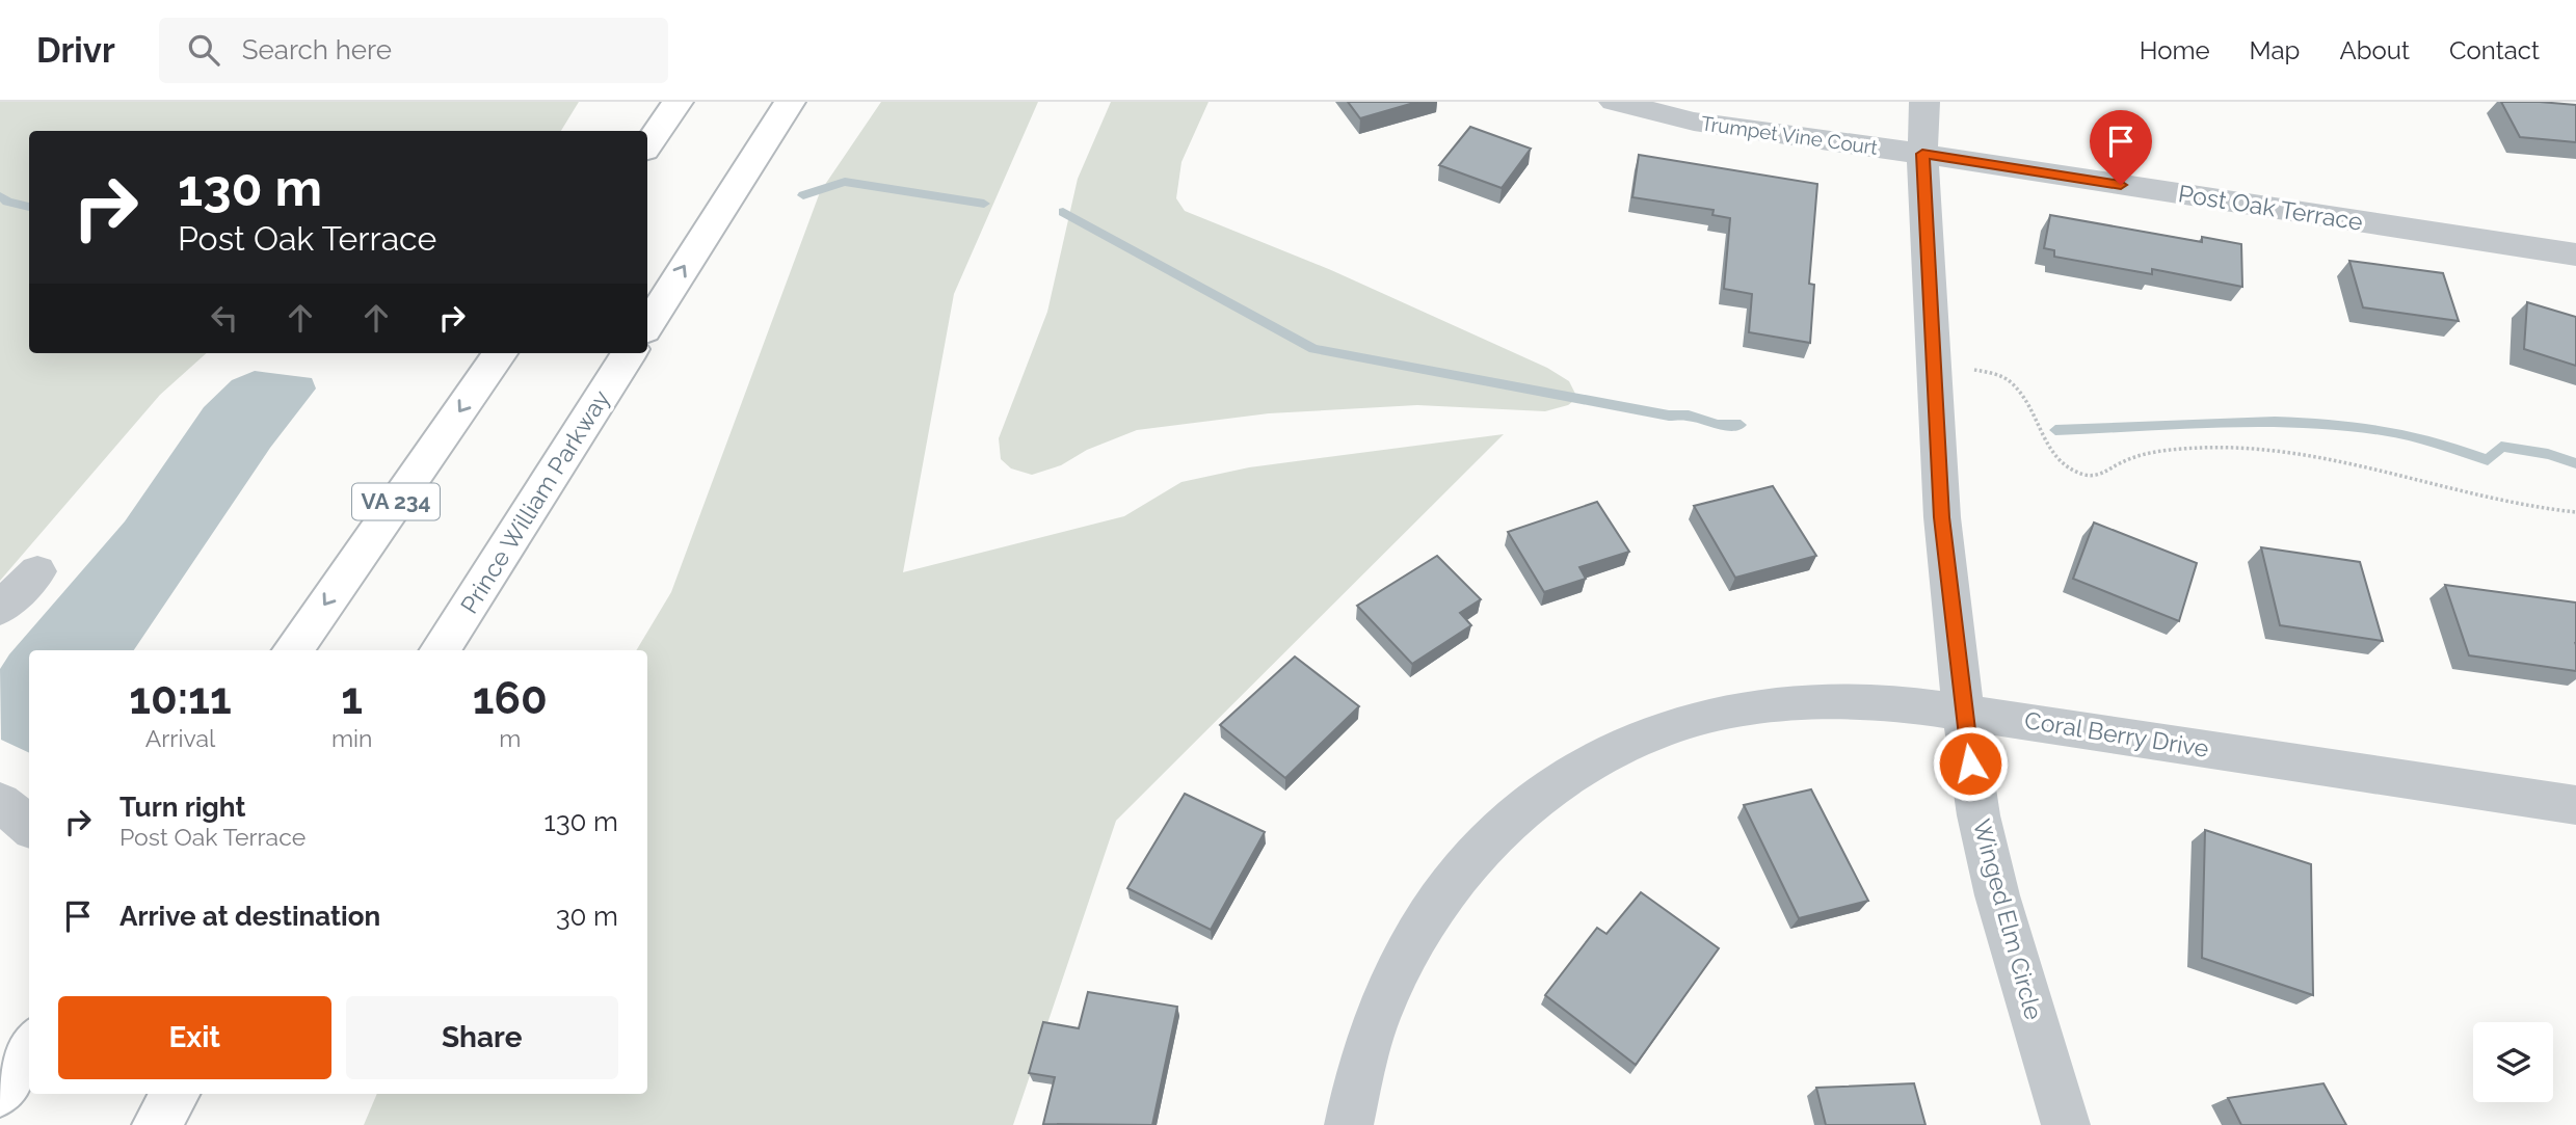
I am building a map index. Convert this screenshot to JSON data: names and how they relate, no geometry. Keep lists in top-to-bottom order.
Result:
{
  "streets": {
    "highway": ["VA 234", "Prince William Parkway"],
    "street": [
      "Trumpet Vine Court",
      "Post Oak Terrace",
      "Coral Berry Drive",
      "Winged Elm Circle"
    ]
  },
  "crossings": [
    ["Trumpet Vine Court", "Post Oak Terrace"],
    ["Trumpet Vine Court", "Winged Elm Circle"],
    ["Post Oak Terrace", "Winged Elm Circle"],
    ["Coral Berry Drive", "Winged Elm Circle"]
  ],
  "page": {
    "header": "Drivr",
    "search": "Search here",
    "nav": [
      "Home",
      "Map",
      "About",
      "Contact"
    ],
    "turn": ["130 m", "Post Oak Terrace"],
    "eta": [
      "10:11",
      "Arrival",
      "1",
      "min",
      "160",
      "m"
    ],
    "list": [
      {
        "name": "Turn right",
        "note": "Post Oak Terrace",
        "value": "130 m"
      },
      {
        "name": "Arrive at destination",
        "value": "30 m"
      }
    ],
    "buttons": ["Exit", "Share"]
  }
}
